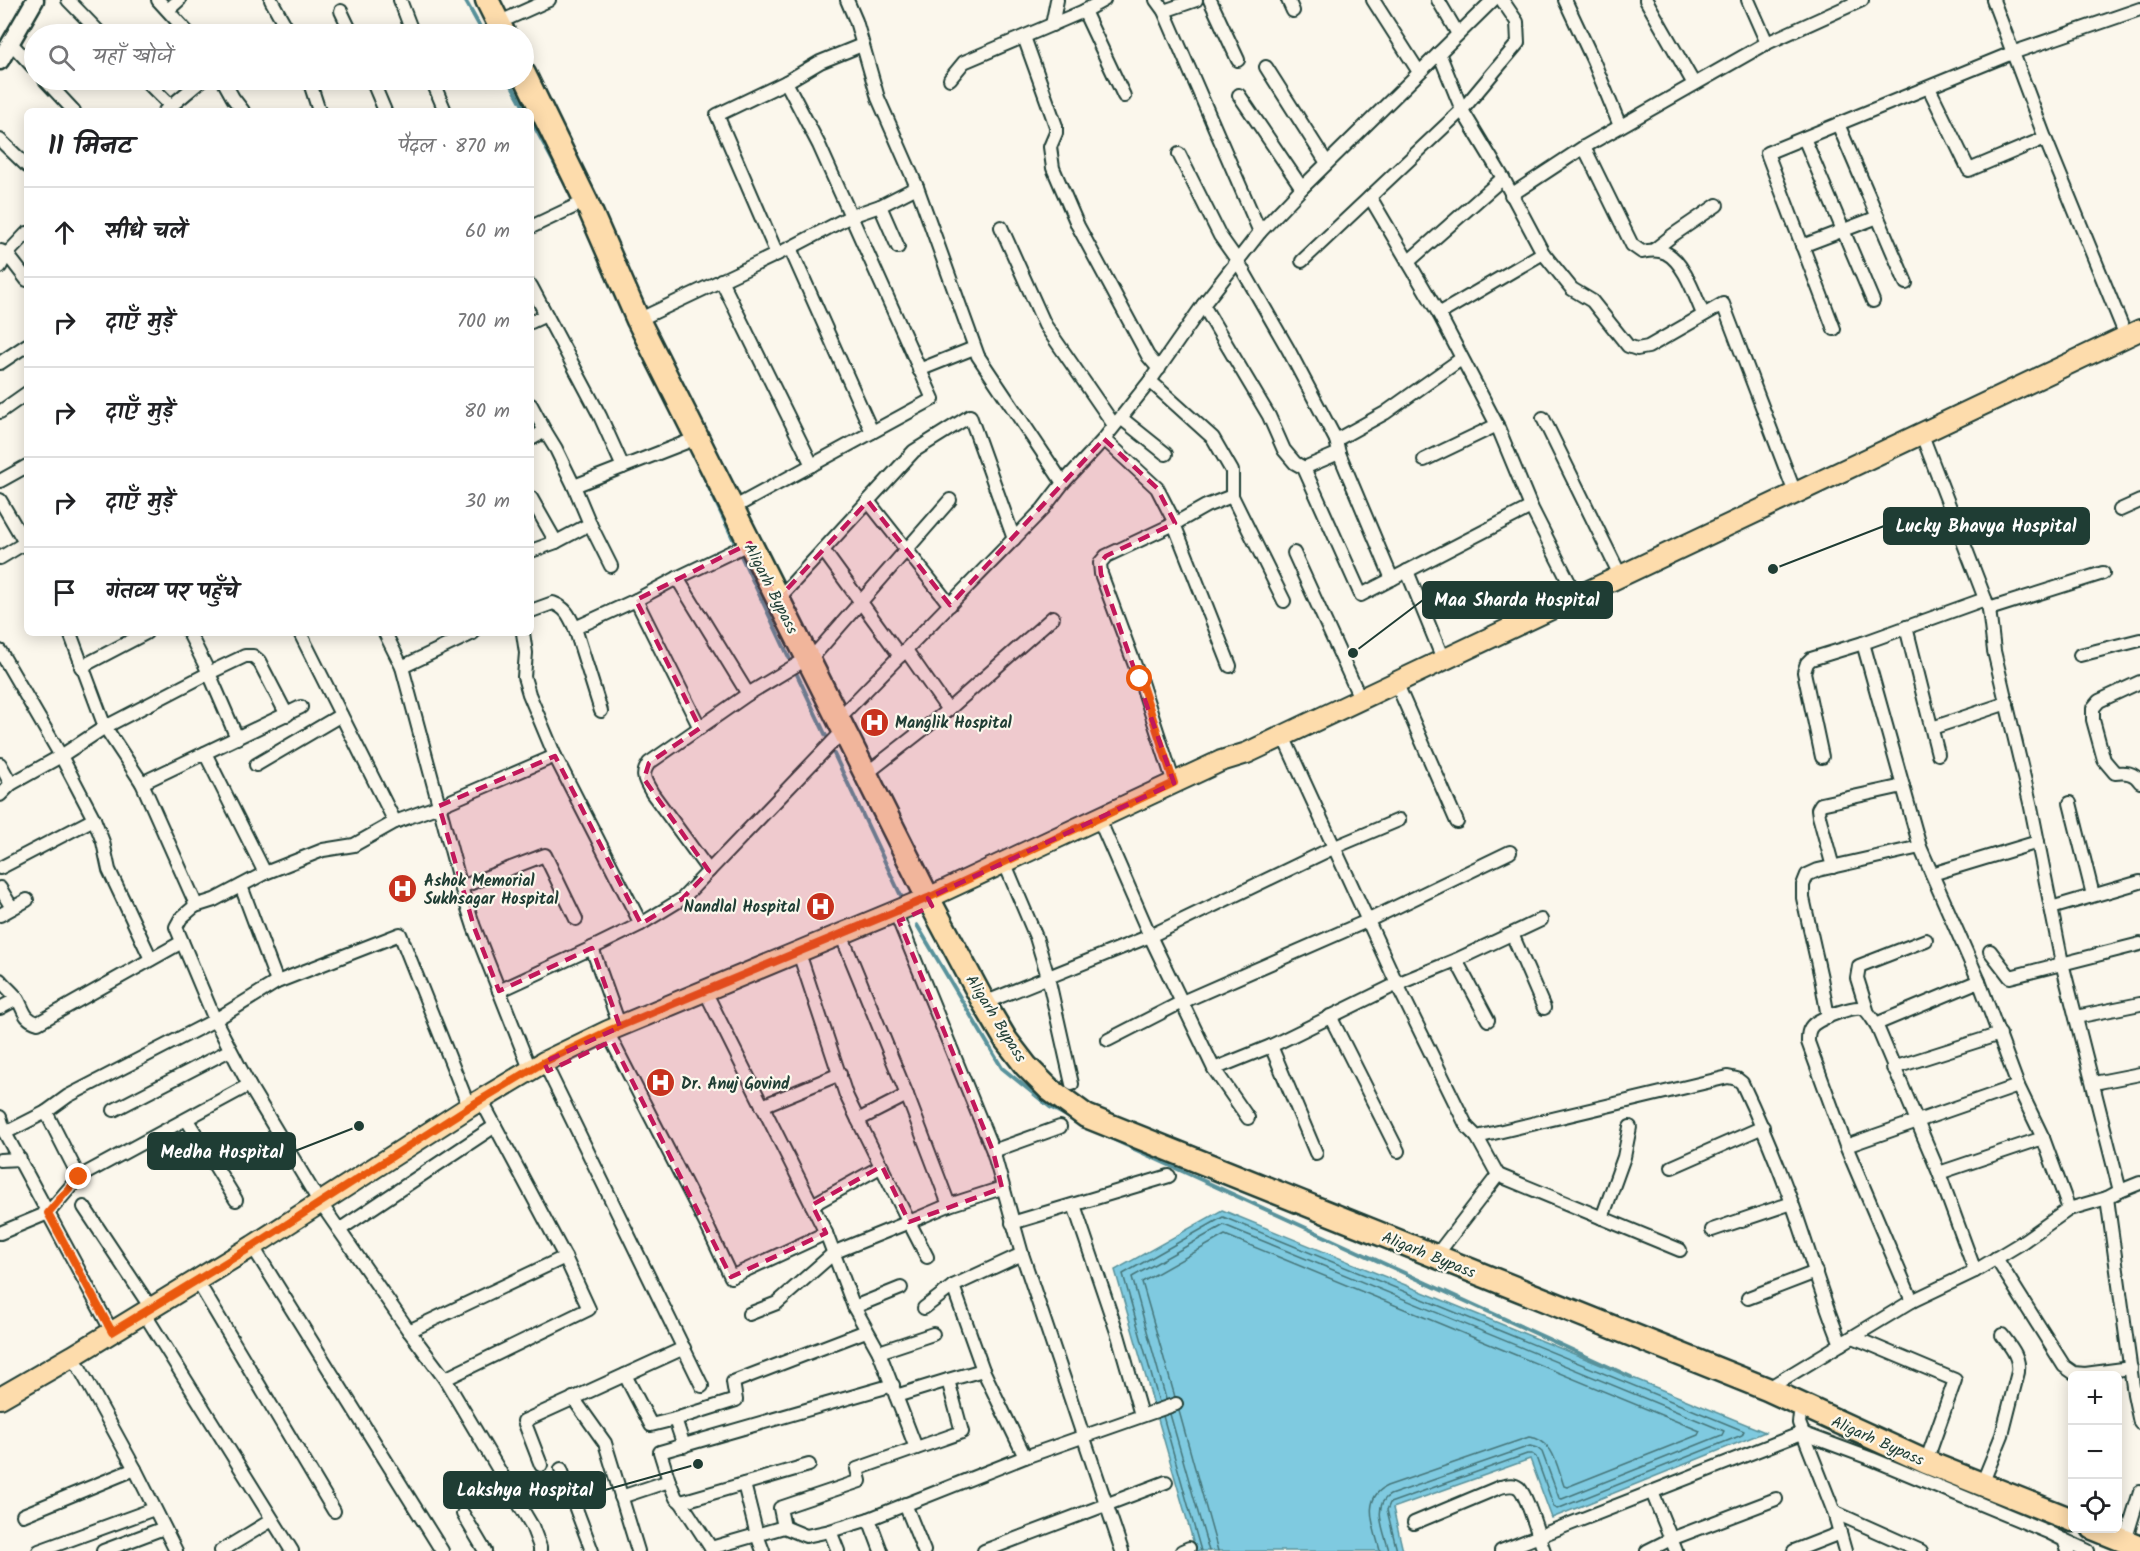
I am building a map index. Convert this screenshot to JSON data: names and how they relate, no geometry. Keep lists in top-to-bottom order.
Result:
{
  "streets": {
    "highway": ["Aligarh Bypass"]
  },
  "places": {
    "other": [
      "Lucky Bhavya Hospital",
      "Maa Sharda Hospital",
      "Medha Hospital",
      "Lakshya Hospital"
    ],
    "hospital": [
      "Manglik Hospital",
      "Ashok Memorial Sukhsagar Hospital",
      "Nandlal Hospital",
      "Dr. Anuj Govind"
    ]
  },
  "page": {
    "search": "यहाँ खोजें",
    "heading": ["11 मिनट", "पैदल · 870 m"],
    "list": [
      ["सीधे चलें", "60 m"],
      ["दाएँ मुड़ें", "700 m"],
      ["दाएँ मुड़ें", "80 m"],
      ["दाएँ मुड़ें", "30 m"],
      "गंतव्य पर पहुँचे"
    ],
    "map_buttons": ["+", "−"]
  }
}
